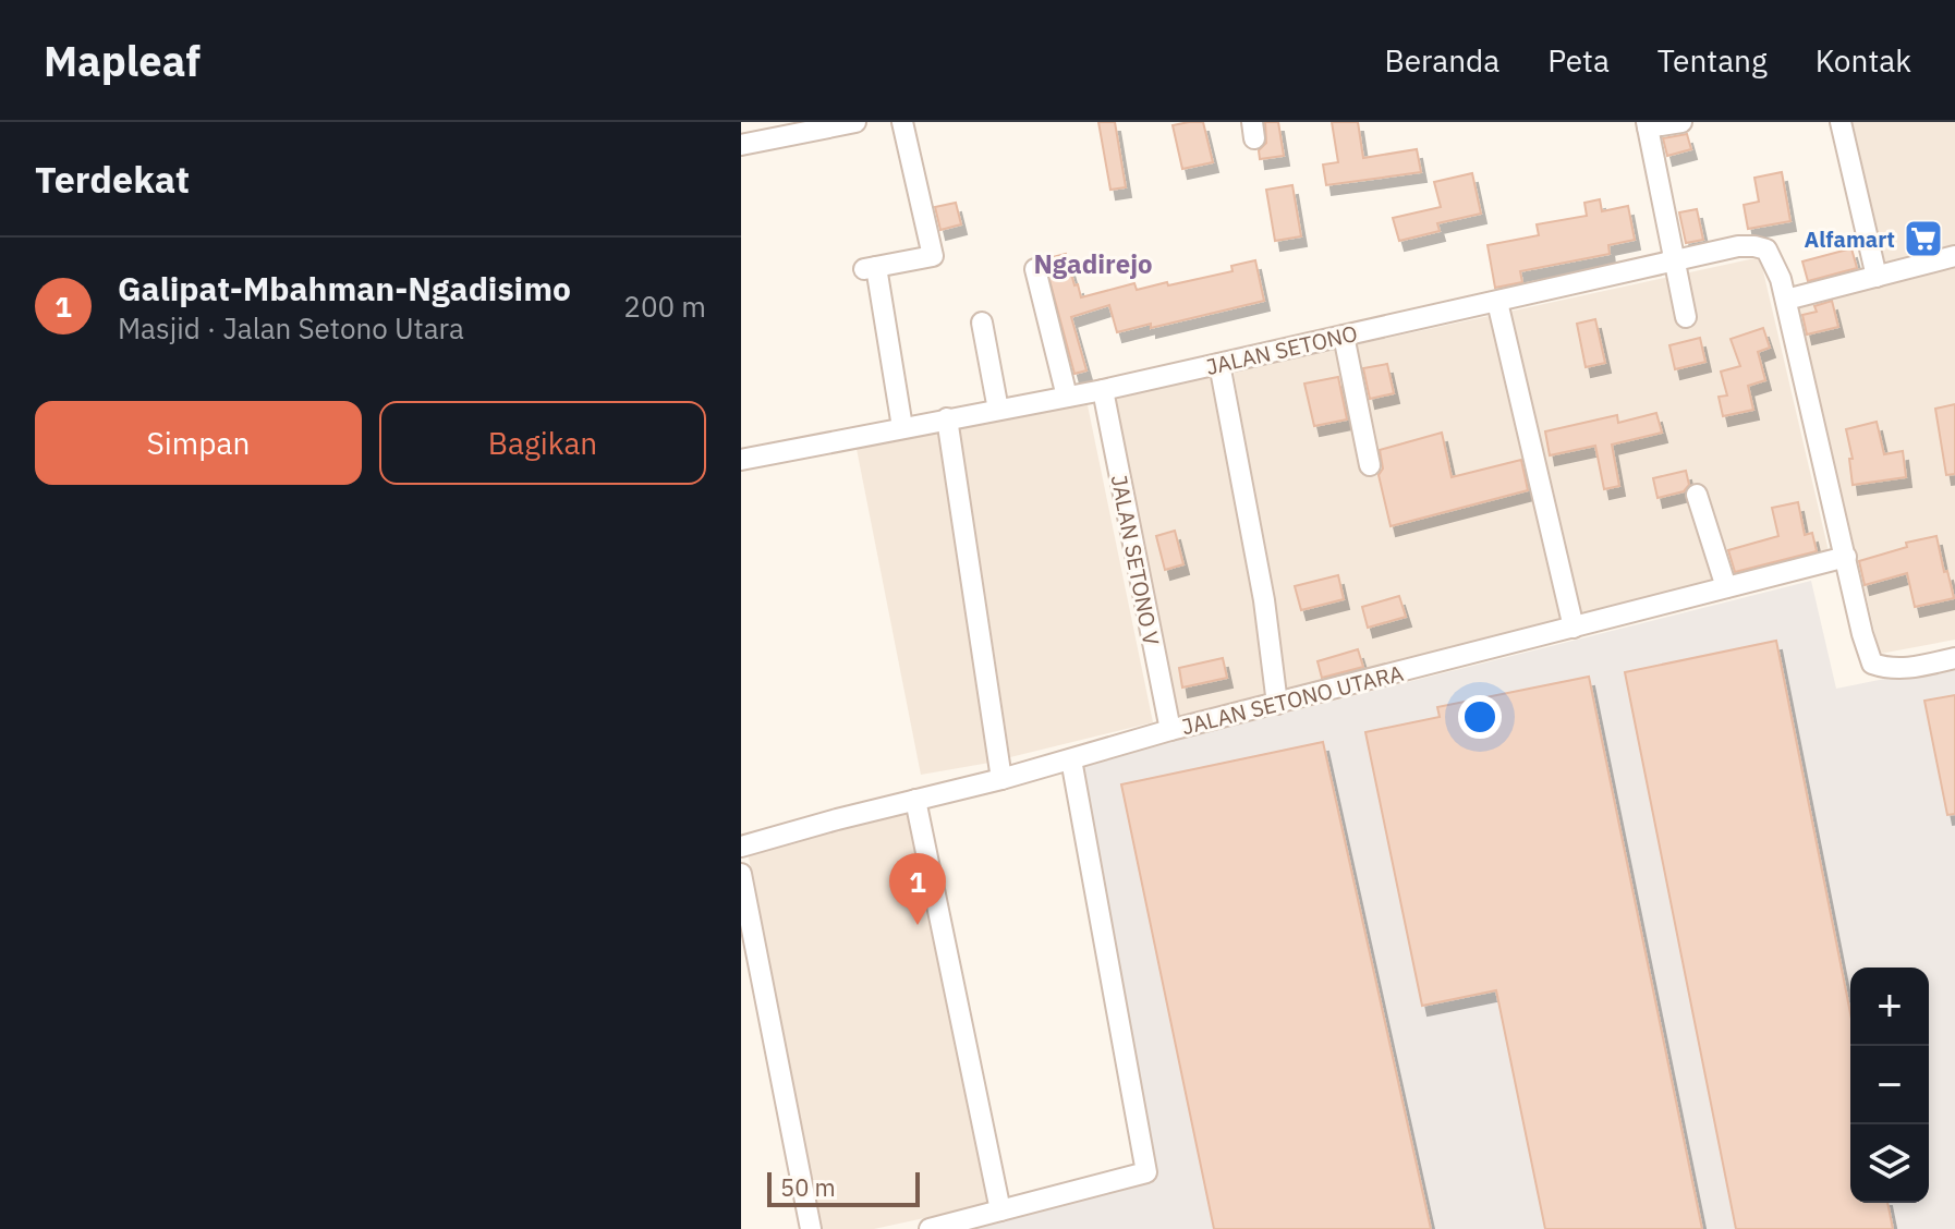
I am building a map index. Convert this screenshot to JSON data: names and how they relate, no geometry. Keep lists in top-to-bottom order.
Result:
{
  "streets": {
    "street": ["JALAN SETONO", "JALAN SETONO V", "JALAN SETONO UTARA"]
  },
  "crossings": [
    ["JALAN SETONO", "JALAN SETONO V"],
    ["JALAN SETONO V", "JALAN SETONO UTARA"]
  ],
  "districts": ["Ngadirejo"],
  "places": {
    "supermarket": ["Alfamart"]
  },
  "scale_bar": "50 m",
  "page": {
    "header": "Mapleaf",
    "nav": [
      "Beranda",
      "Peta",
      "Tentang",
      "Kontak"
    ],
    "heading": "Terdekat",
    "list": [
      {
        "mark": "1",
        "name": "Galipat-Mbahman-Ngadisimo",
        "note": "Masjid · Jalan Setono Utara",
        "value": "200 m"
      }
    ],
    "buttons": ["Simpan", "Bagikan"],
    "pins": "1",
    "map_buttons": ["+", "−"],
    "scale": "50 m"
  }
}
